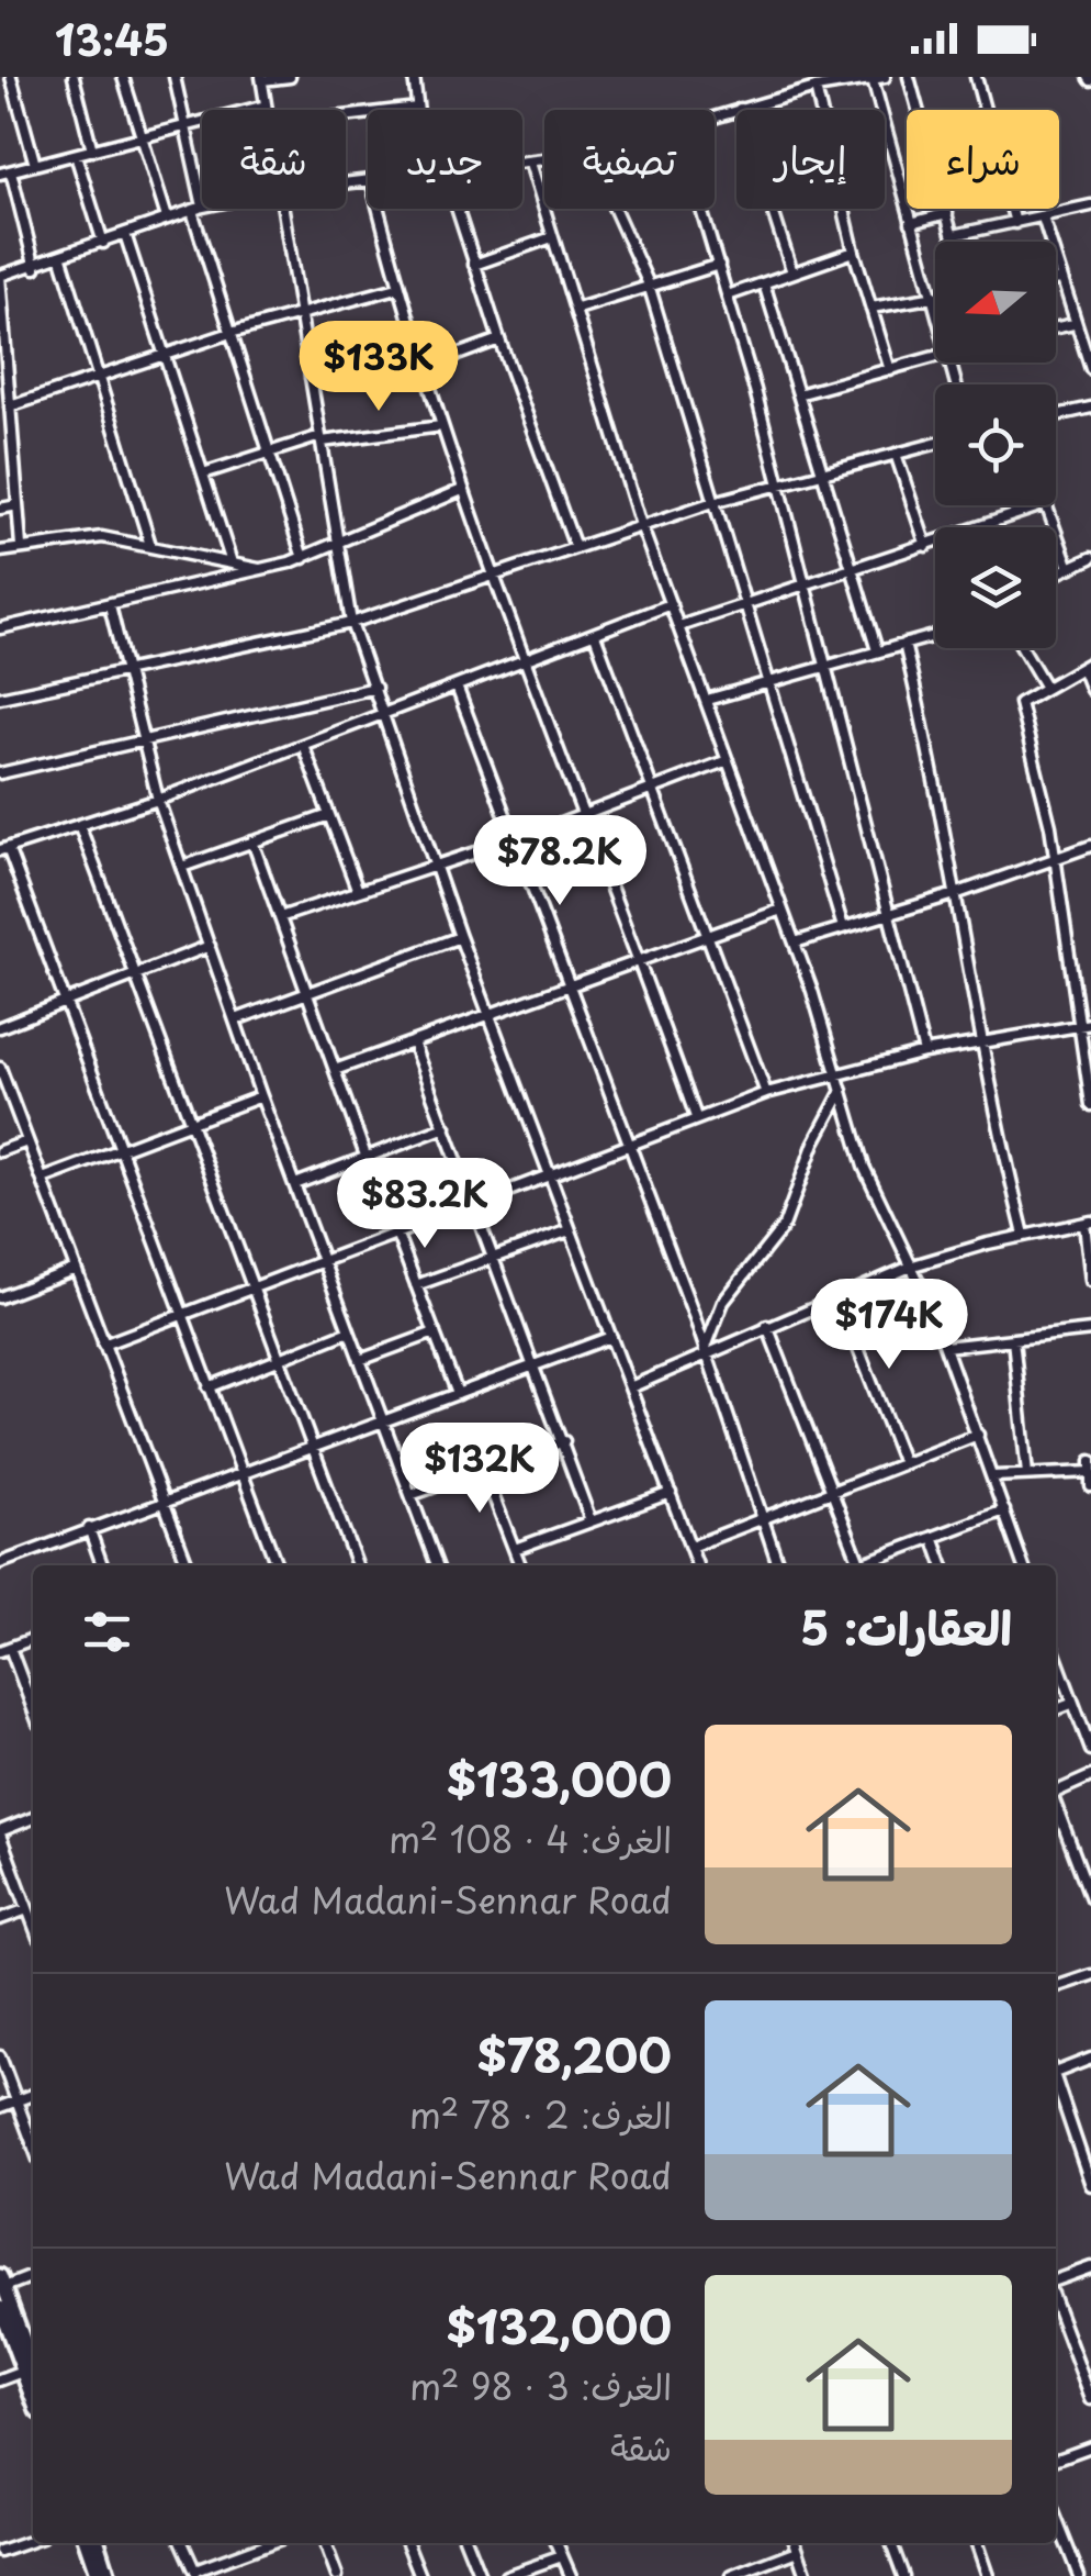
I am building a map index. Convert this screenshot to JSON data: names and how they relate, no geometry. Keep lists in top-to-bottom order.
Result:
{
  "north": "left",
  "page": {
    "status": "13:45",
    "chip": [
      "شراء",
      "إيجار",
      "تصفية",
      "جديد",
      "شقة"
    ],
    "price": [
      "$133K",
      "$78.2K",
      "$83.2K",
      "$174K",
      "$132K"
    ],
    "heading": "العقارات: 5",
    "list": [
      {
        "name": "$133,000",
        "note": "الغرف: 4 · 108 m² · Wad Madani-Sennar Road"
      },
      {
        "name": "$78,200",
        "note": "الغرف: 2 · 78 m² · Wad Madani-Sennar Road"
      },
      {
        "name": "$132,000",
        "note": "الغرف: 3 · 98 m² · شقة"
      }
    ]
  }
}
